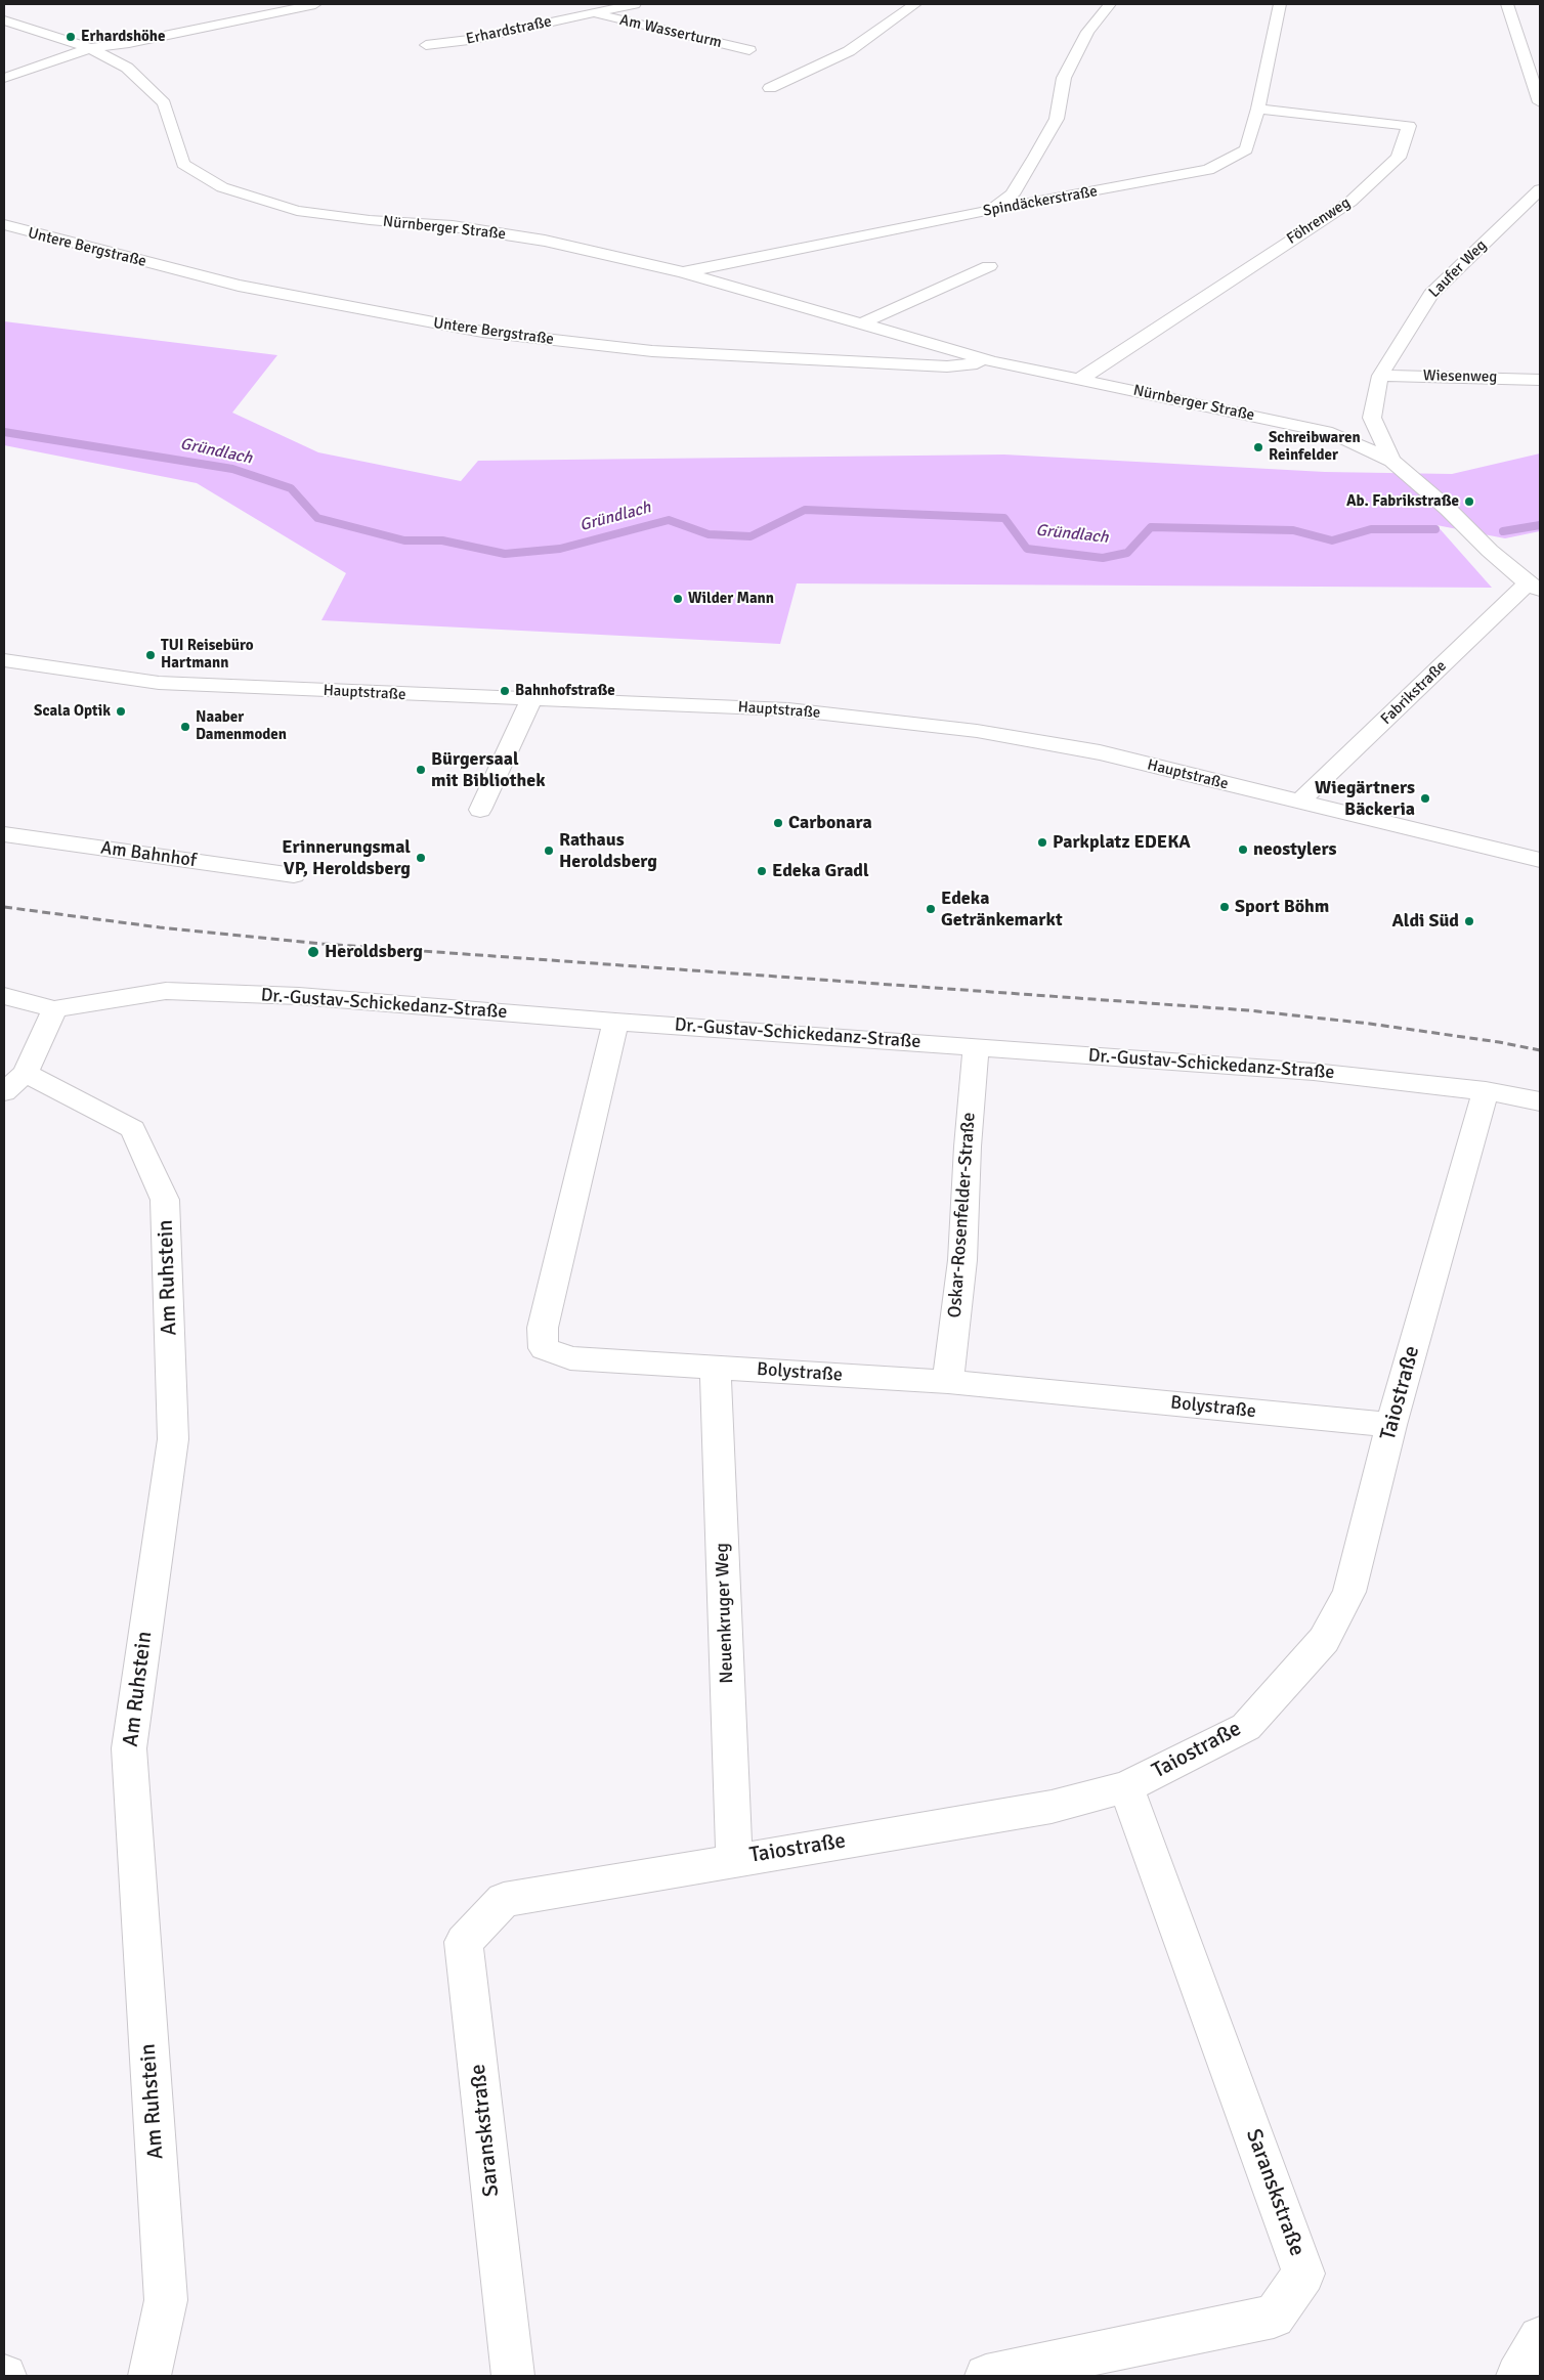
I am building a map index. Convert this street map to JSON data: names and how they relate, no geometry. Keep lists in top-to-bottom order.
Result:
{
  "streets": {
    "street": [
      "Erhardstraße",
      "Am Wasserturm",
      "Spindäckerstraße",
      "Föhrenweg",
      "Nürnberger Straße",
      "Untere Bergstraße",
      "Laufer Weg",
      "Wiesenweg",
      "Hauptstraße",
      "Fabrikstraße",
      "Am Bahnhof",
      "Dr.-Gustav-Schickedanz-Straße",
      "Oskar-Rosenfelder-Straße",
      "Am Ruhstein",
      "Bolystraße",
      "Taiostraße",
      "Neuenkruger Weg",
      "Saranskstraße"
    ]
  },
  "crossings": [
    ["Erhardstraße", "Am Wasserturm"],
    ["Spindäckerstraße", "Föhrenweg"],
    ["Spindäckerstraße", "Nürnberger Straße"],
    ["Föhrenweg", "Nürnberger Straße"],
    ["Nürnberger Straße", "Untere Bergstraße"],
    ["Nürnberger Straße", "Fabrikstraße"],
    ["Laufer Weg", "Wiesenweg"],
    ["Hauptstraße", "Fabrikstraße"],
    ["Dr.-Gustav-Schickedanz-Straße", "Oskar-Rosenfelder-Straße"],
    ["Dr.-Gustav-Schickedanz-Straße", "Bolystraße"],
    ["Dr.-Gustav-Schickedanz-Straße", "Taiostraße"],
    ["Oskar-Rosenfelder-Straße", "Bolystraße"],
    ["Bolystraße", "Taiostraße"],
    ["Bolystraße", "Neuenkruger Weg"],
    ["Taiostraße", "Neuenkruger Weg"],
    ["Taiostraße", "Saranskstraße"]
  ],
  "water": ["Gründlach"],
  "places": [
    "Erhardshöhe",
    "Schreibwaren Reinfelder",
    "Ab. Fabrikstraße",
    "Wilder Mann",
    "TUI Reisebüro Hartmann",
    "Bahnhofstraße",
    "Scala Optik",
    "Naaber Damenmoden",
    "Bürgersaal mit Bibliothek",
    "Wiegärtners Bäckeria",
    "Carbonara",
    "Parkplatz EDEKA",
    "neostylers",
    "Rathaus Heroldsberg",
    "Erinnerungsmal VP, Heroldsberg",
    "Edeka Gradl",
    "Sport Böhm",
    "Edeka Getränkemarkt",
    "Aldi Süd",
    "Heroldsberg"
  ]
}
